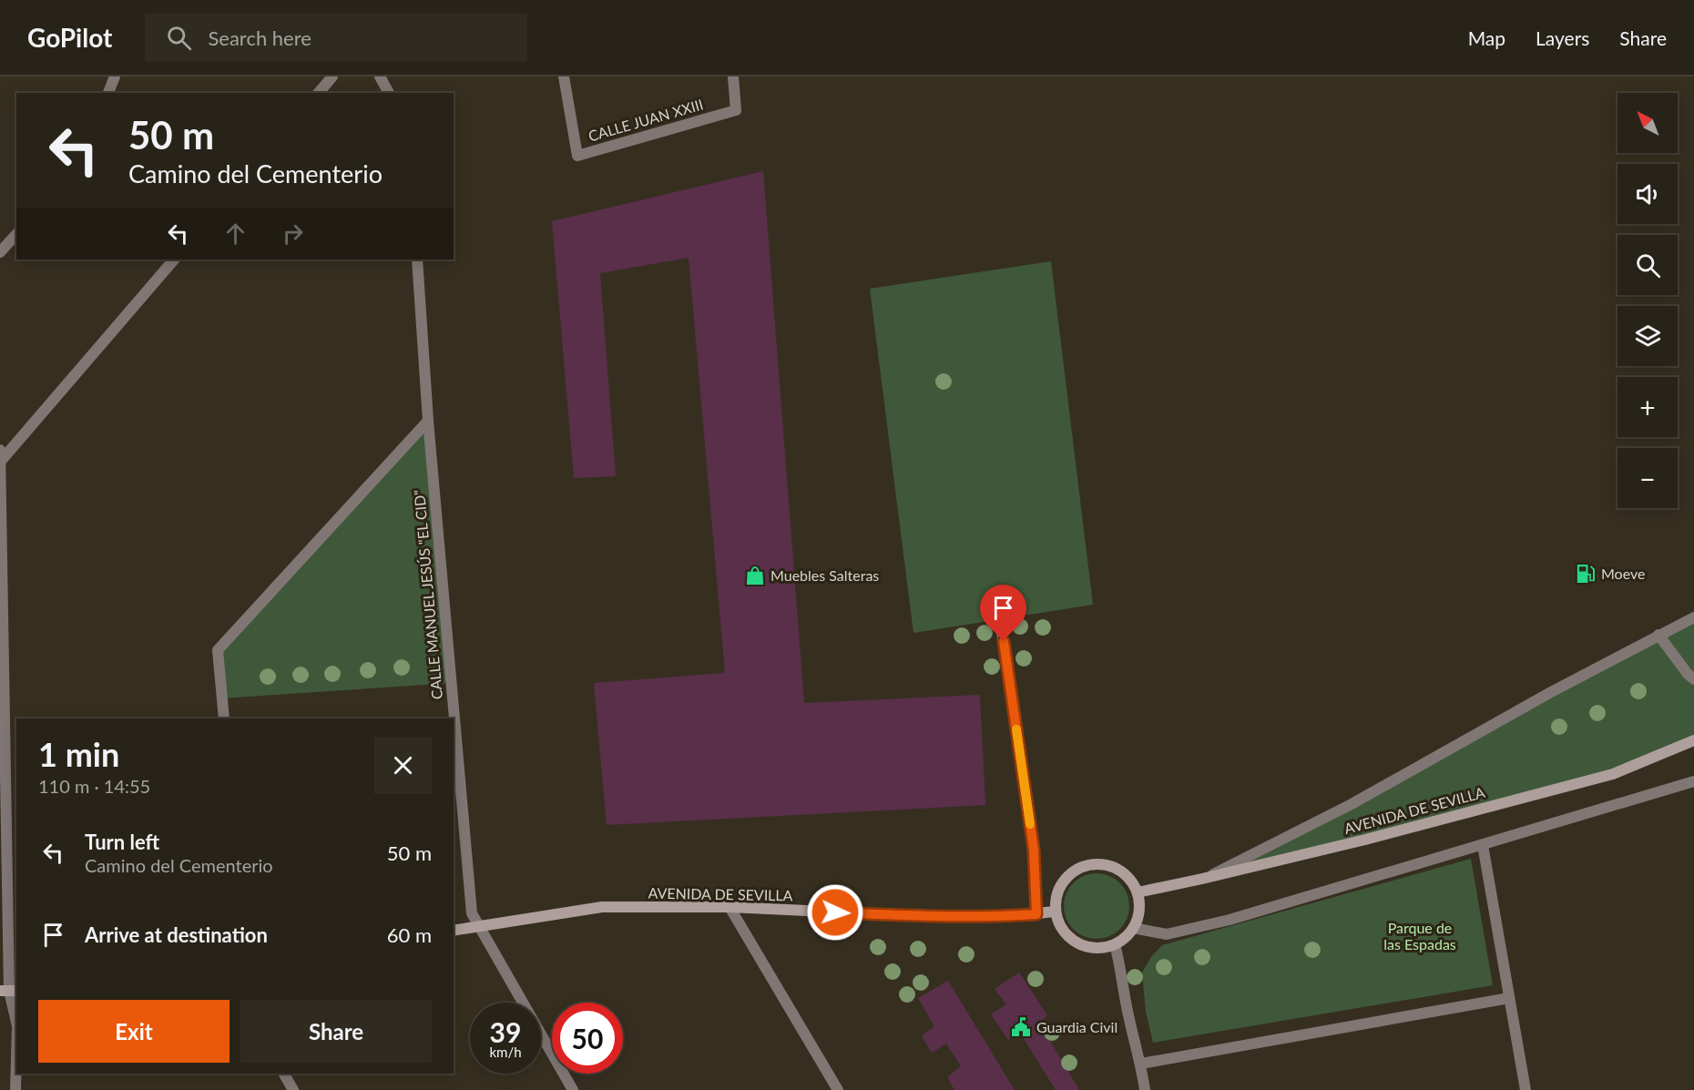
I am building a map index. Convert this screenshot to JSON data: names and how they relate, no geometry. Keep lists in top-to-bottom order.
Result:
{
  "streets": {
    "main road": ["AVENIDA DE SEVILLA"],
    "street": ["CALLE JUAN XXIII", "CALLE MANUEL JESÚS \"EL CID\""]
  },
  "crossings": [
    ["CALLE MANUEL JESÚS \"EL CID\"", "AVENIDA DE SEVILLA"]
  ],
  "parks": ["Parque de las Espadas"],
  "places": {
    "fuel station": ["Moeve"],
    "shop": ["Muebles Salteras"],
    "public building": ["Guardia Civil"]
  },
  "north": "top left",
  "page": {
    "header": "GoPilot",
    "search": "Search here",
    "nav": ["Map", "Layers", "Share"],
    "map_buttons": ["+", "−"],
    "turn": ["50 m", "Camino del Cementerio"],
    "heading": ["1 min", "110 m · 14:55"],
    "list": [
      {
        "name": "Turn left",
        "note": "Camino del Cementerio",
        "value": "50 m"
      },
      {
        "name": "Arrive at destination",
        "value": "60 m"
      }
    ],
    "buttons": ["Exit", "Share"],
    "speed": "39 km/h",
    "limit": "50"
  }
}
